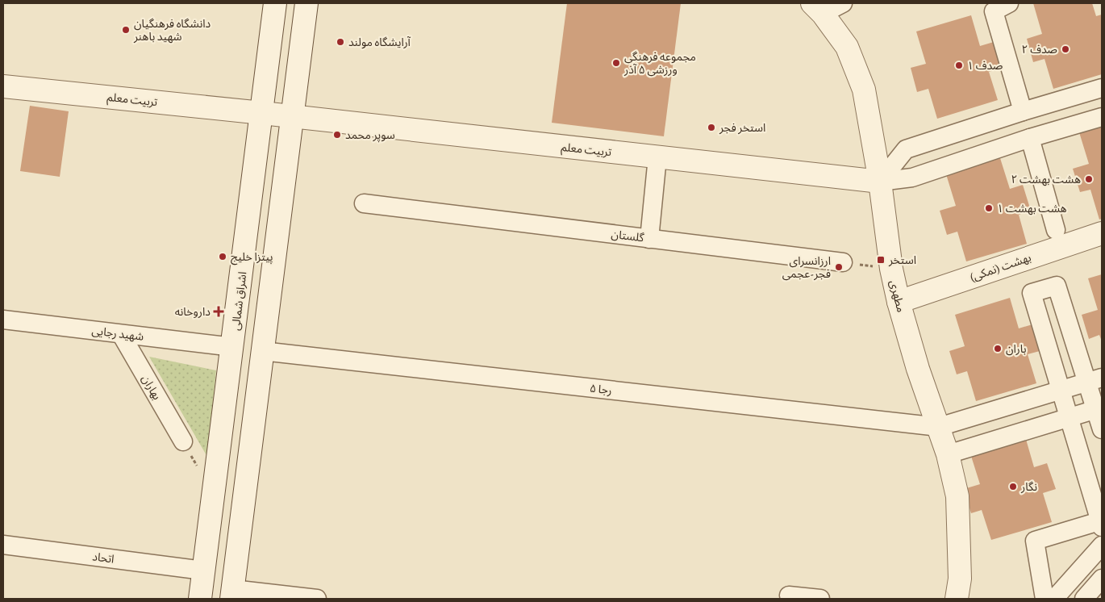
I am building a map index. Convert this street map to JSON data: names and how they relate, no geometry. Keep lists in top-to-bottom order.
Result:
{
  "streets": {
    "street": [
      "تربیت معلم",
      "گلستان",
      "بهشت (نمکی)",
      "مطهری",
      "اشراق شمالی",
      "شهید رجایی",
      "بهاران",
      "رجا ۵",
      "اتحاد"
    ]
  },
  "crossings": [
    ["تربیت معلم", "مطهری"],
    ["تربیت معلم", "اشراق شمالی"],
    ["بهشت (نمکی)", "مطهری"],
    ["مطهری", "رجا ۵"],
    ["اشراق شمالی", "شهید رجایی"],
    ["اشراق شمالی", "اتحاد"],
    ["شهید رجایی", "بهاران"]
  ],
  "places": {
    "other": [
      "دانشگاه فرهنگیان شهید باهنر",
      "آرایشگاه مولند",
      "صدف ۲",
      "مجموعه فرهنگی ورزشی ۵ آذر",
      "صدف ۱",
      "استخر فجر",
      "سوپر محمد",
      "هشت بهشت ۲",
      "هشت بهشت ۱",
      "پیتزا خلیج",
      "ارزانسرای فجر-عجمی",
      "باران",
      "نگار"
    ],
    "transit": ["استخر"],
    "health": ["داروخانه"]
  }
}
